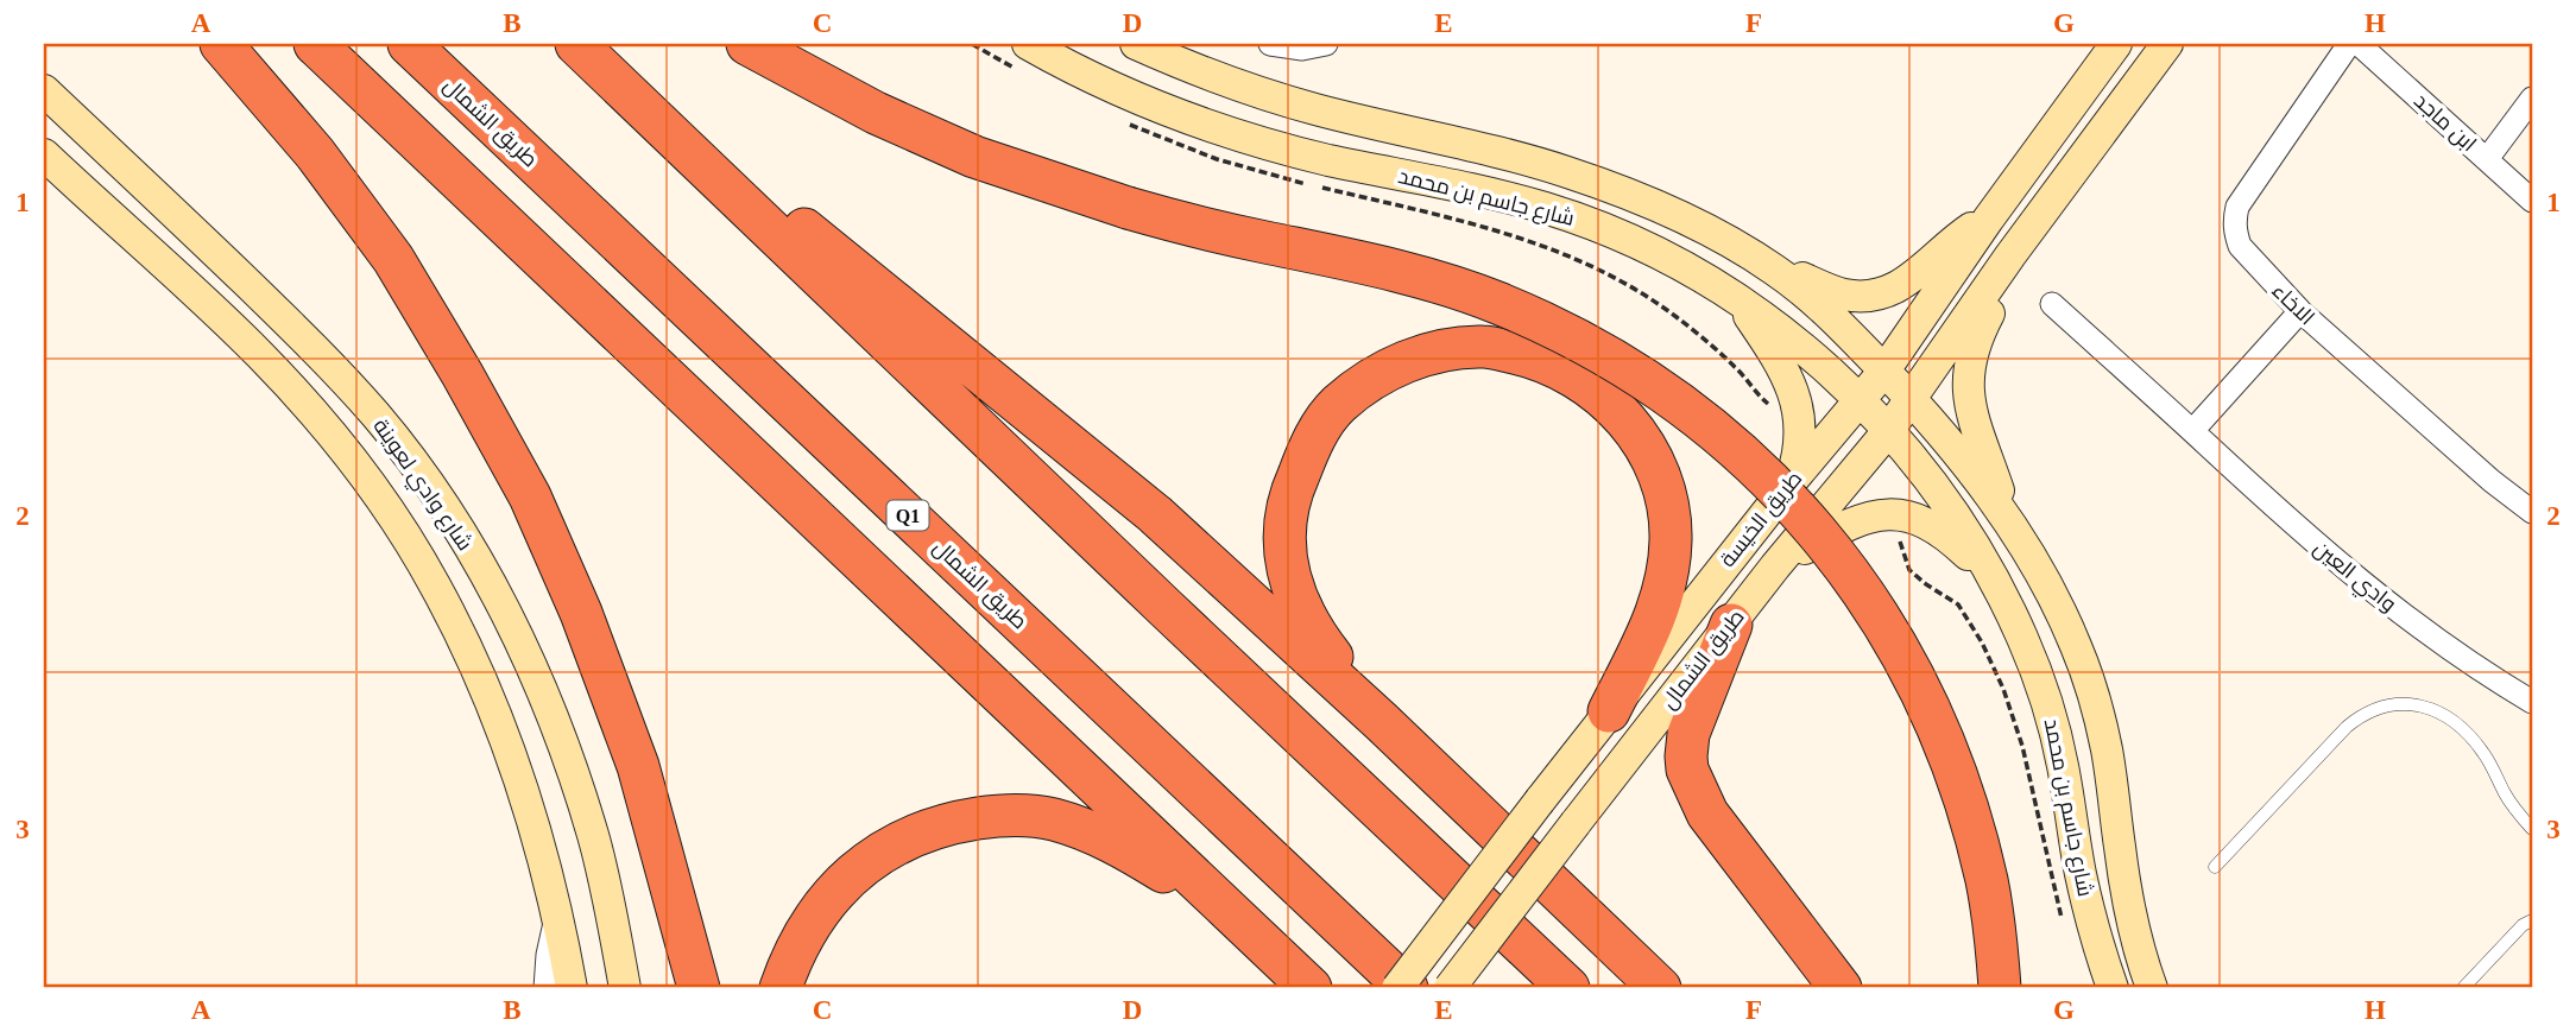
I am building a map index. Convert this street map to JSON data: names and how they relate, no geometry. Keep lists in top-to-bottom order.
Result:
{
  "streets": {
    "highway": ["طريق الشمال", "Q1"],
    "main road": ["شارع جاسم بن محمد", "شارع وادي لعوينة", "طريق الخيسة"],
    "street": ["ابن ماجد", "الاخاء", "وادي العين"]
  },
  "crossings": [
    ["طريق الشمال", "شارع جاسم بن محمد"],
    ["شارع جاسم بن محمد", "طريق الخيسة"]
  ],
  "grid": {
    "columns": [
      "A",
      "B",
      "C",
      "D",
      "E",
      "F",
      "G",
      "H"
    ],
    "rows": ["1", "2", "3"]
  }
}
